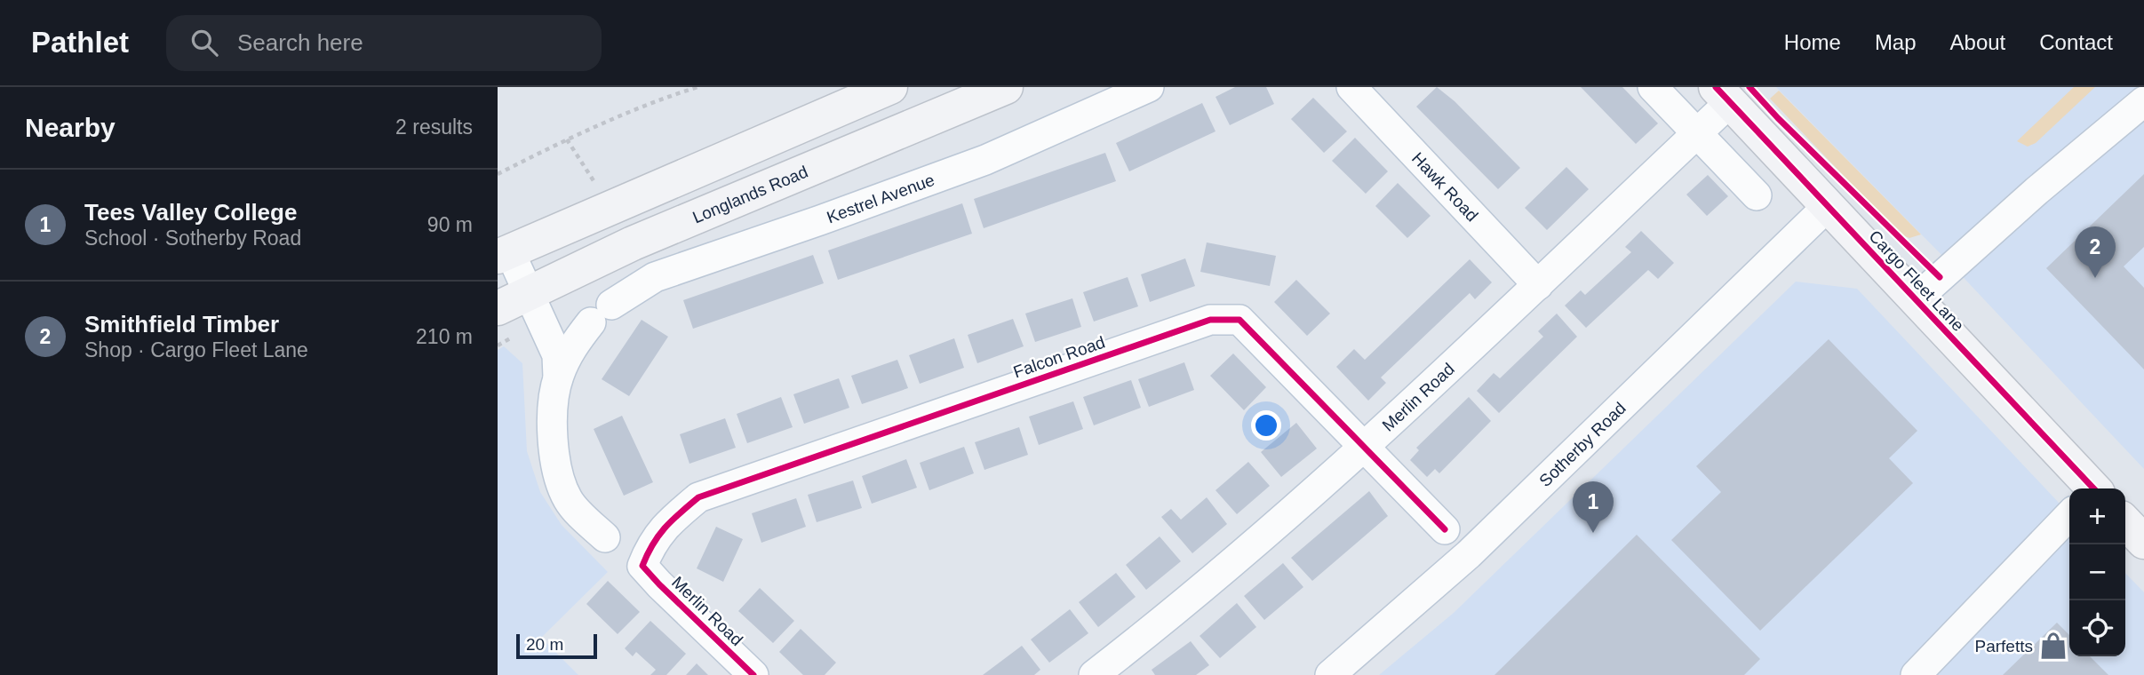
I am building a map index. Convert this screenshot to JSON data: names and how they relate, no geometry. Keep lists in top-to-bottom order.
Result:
{
  "streets": {
    "main road": ["Longlands Road", "Cargo Fleet Lane"],
    "street": [
      "Hawk Road",
      "Kestrel Avenue",
      "Falcon Road",
      "Merlin Road",
      "Sotherby Road"
    ]
  },
  "crossings": [
    ["Hawk Road", "Merlin Road"],
    ["Cargo Fleet Lane", "Merlin Road"],
    ["Cargo Fleet Lane", "Sotherby Road"],
    ["Falcon Road", "Merlin Road"]
  ],
  "places": {
    "shop": ["Parfetts"]
  },
  "scale_bar": "20 m",
  "page": {
    "header": "Pathlet",
    "search": "Search here",
    "nav": [
      "Home",
      "Map",
      "About",
      "Contact"
    ],
    "heading": ["Nearby", "2 results"],
    "list": [
      {
        "mark": "1",
        "name": "Tees Valley College",
        "note": "School · Sotherby Road",
        "value": "90 m"
      },
      {
        "mark": "2",
        "name": "Smithfield Timber",
        "note": "Shop · Cargo Fleet Lane",
        "value": "210 m"
      }
    ],
    "pins": ["2", "1"],
    "map_buttons": ["+", "−"],
    "scale": "20 m"
  }
}
